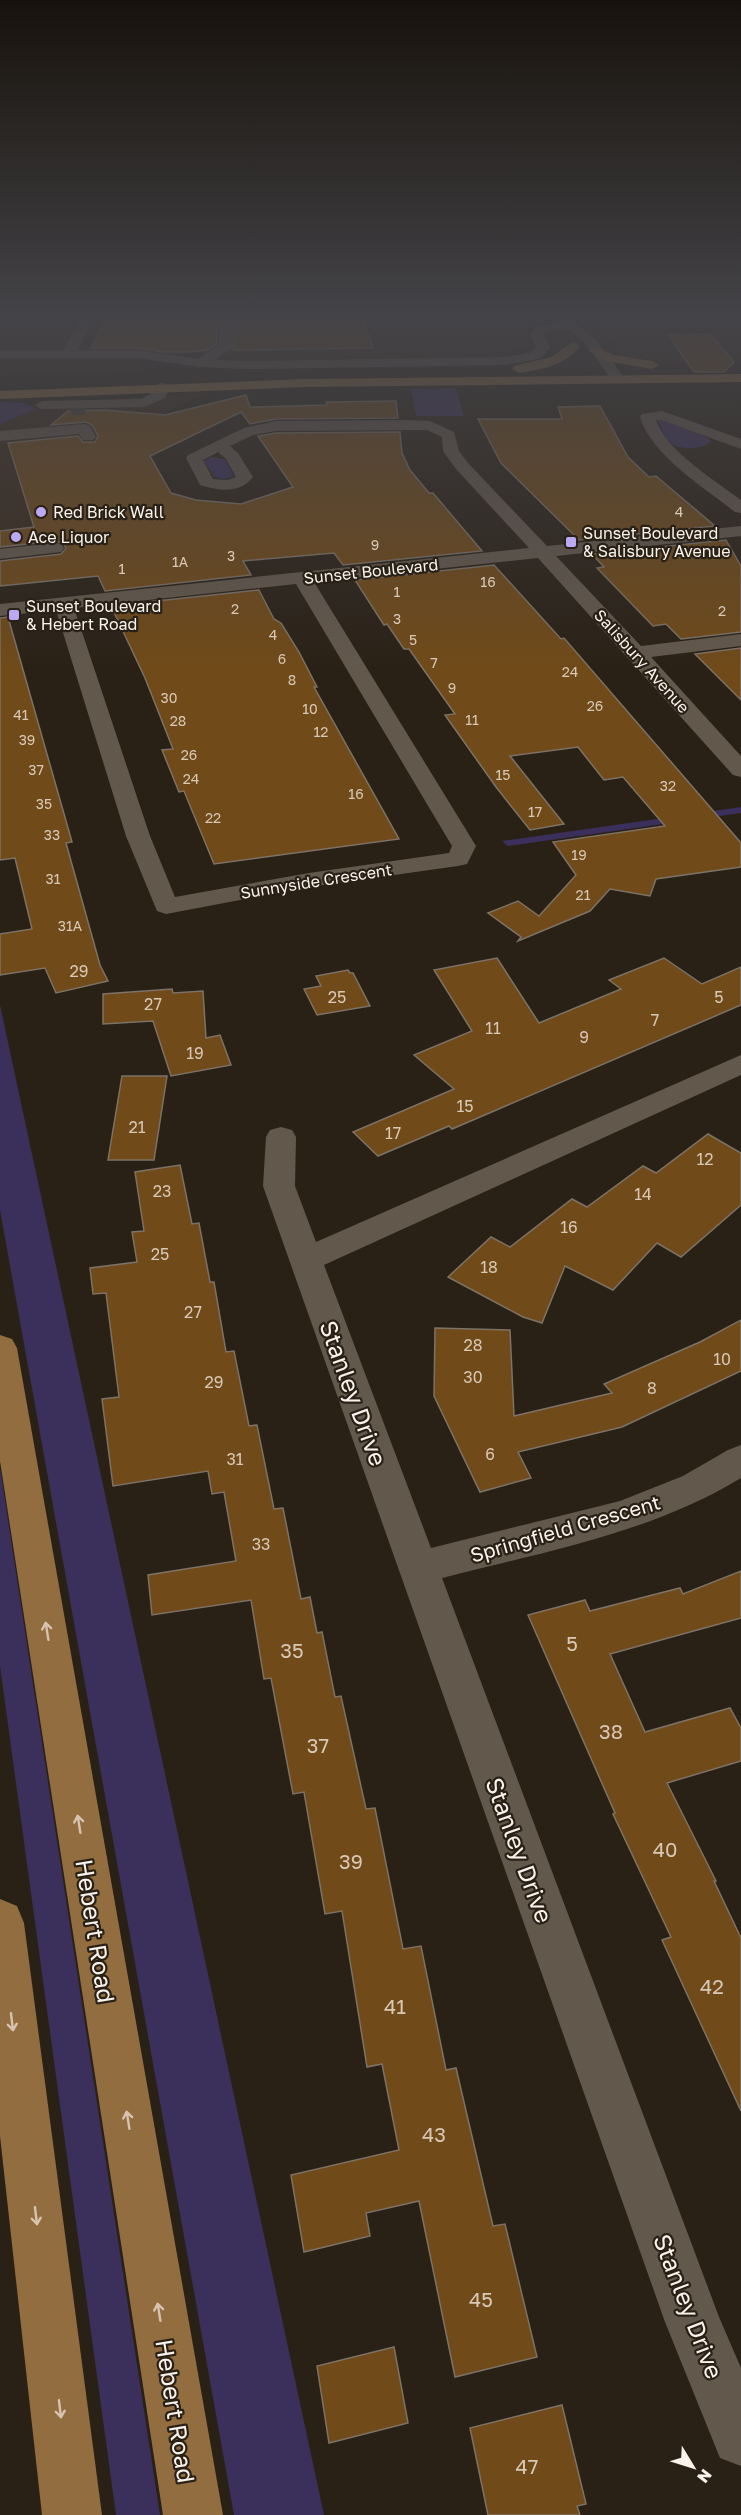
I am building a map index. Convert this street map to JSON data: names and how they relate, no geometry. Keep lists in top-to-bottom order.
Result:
{
  "streets": {
    "main road": ["Hebert Road"],
    "street": [
      "Sunset Boulevard",
      "Salisbury Avenue",
      "Sunnyside Crescent",
      "Stanley Drive",
      "Springfield Crescent"
    ]
  },
  "crossings": [
    ["Sunset Boulevard", "Salisbury Avenue"],
    ["Sunset Boulevard", "Sunnyside Crescent"],
    ["Stanley Drive", "Springfield Crescent"]
  ],
  "places": {
    "other": ["Red Brick Wall", "Ace Liquor"],
    "transit": ["Sunset Boulevard & Salisbury Avenue", "Sunset Boulevard & Hebert Road"]
  },
  "house_numbers": [
    "4",
    "9",
    "3",
    "1A",
    "1",
    "16",
    "1",
    "2",
    "2",
    "3",
    "4",
    "5",
    "6",
    "7",
    "24",
    "8",
    "9",
    "30",
    "26",
    "10",
    "41",
    "11",
    "28",
    "12",
    "39",
    "26",
    "37",
    "15",
    "24",
    "32",
    "16",
    "35",
    "17",
    "22",
    "33",
    "19",
    "31",
    "21",
    "31A",
    "29",
    "25",
    "5",
    "27",
    "7",
    "11",
    "9",
    "19",
    "15",
    "21",
    "17",
    "12",
    "23",
    "14",
    "16",
    "25",
    "18",
    "27",
    "28",
    "10",
    "30",
    "29",
    "8",
    "6",
    "31",
    "33",
    "5",
    "35",
    "38",
    "37",
    "40",
    "39",
    "42",
    "41",
    "43",
    "45",
    "47"
  ],
  "north": "bottom right"
}
